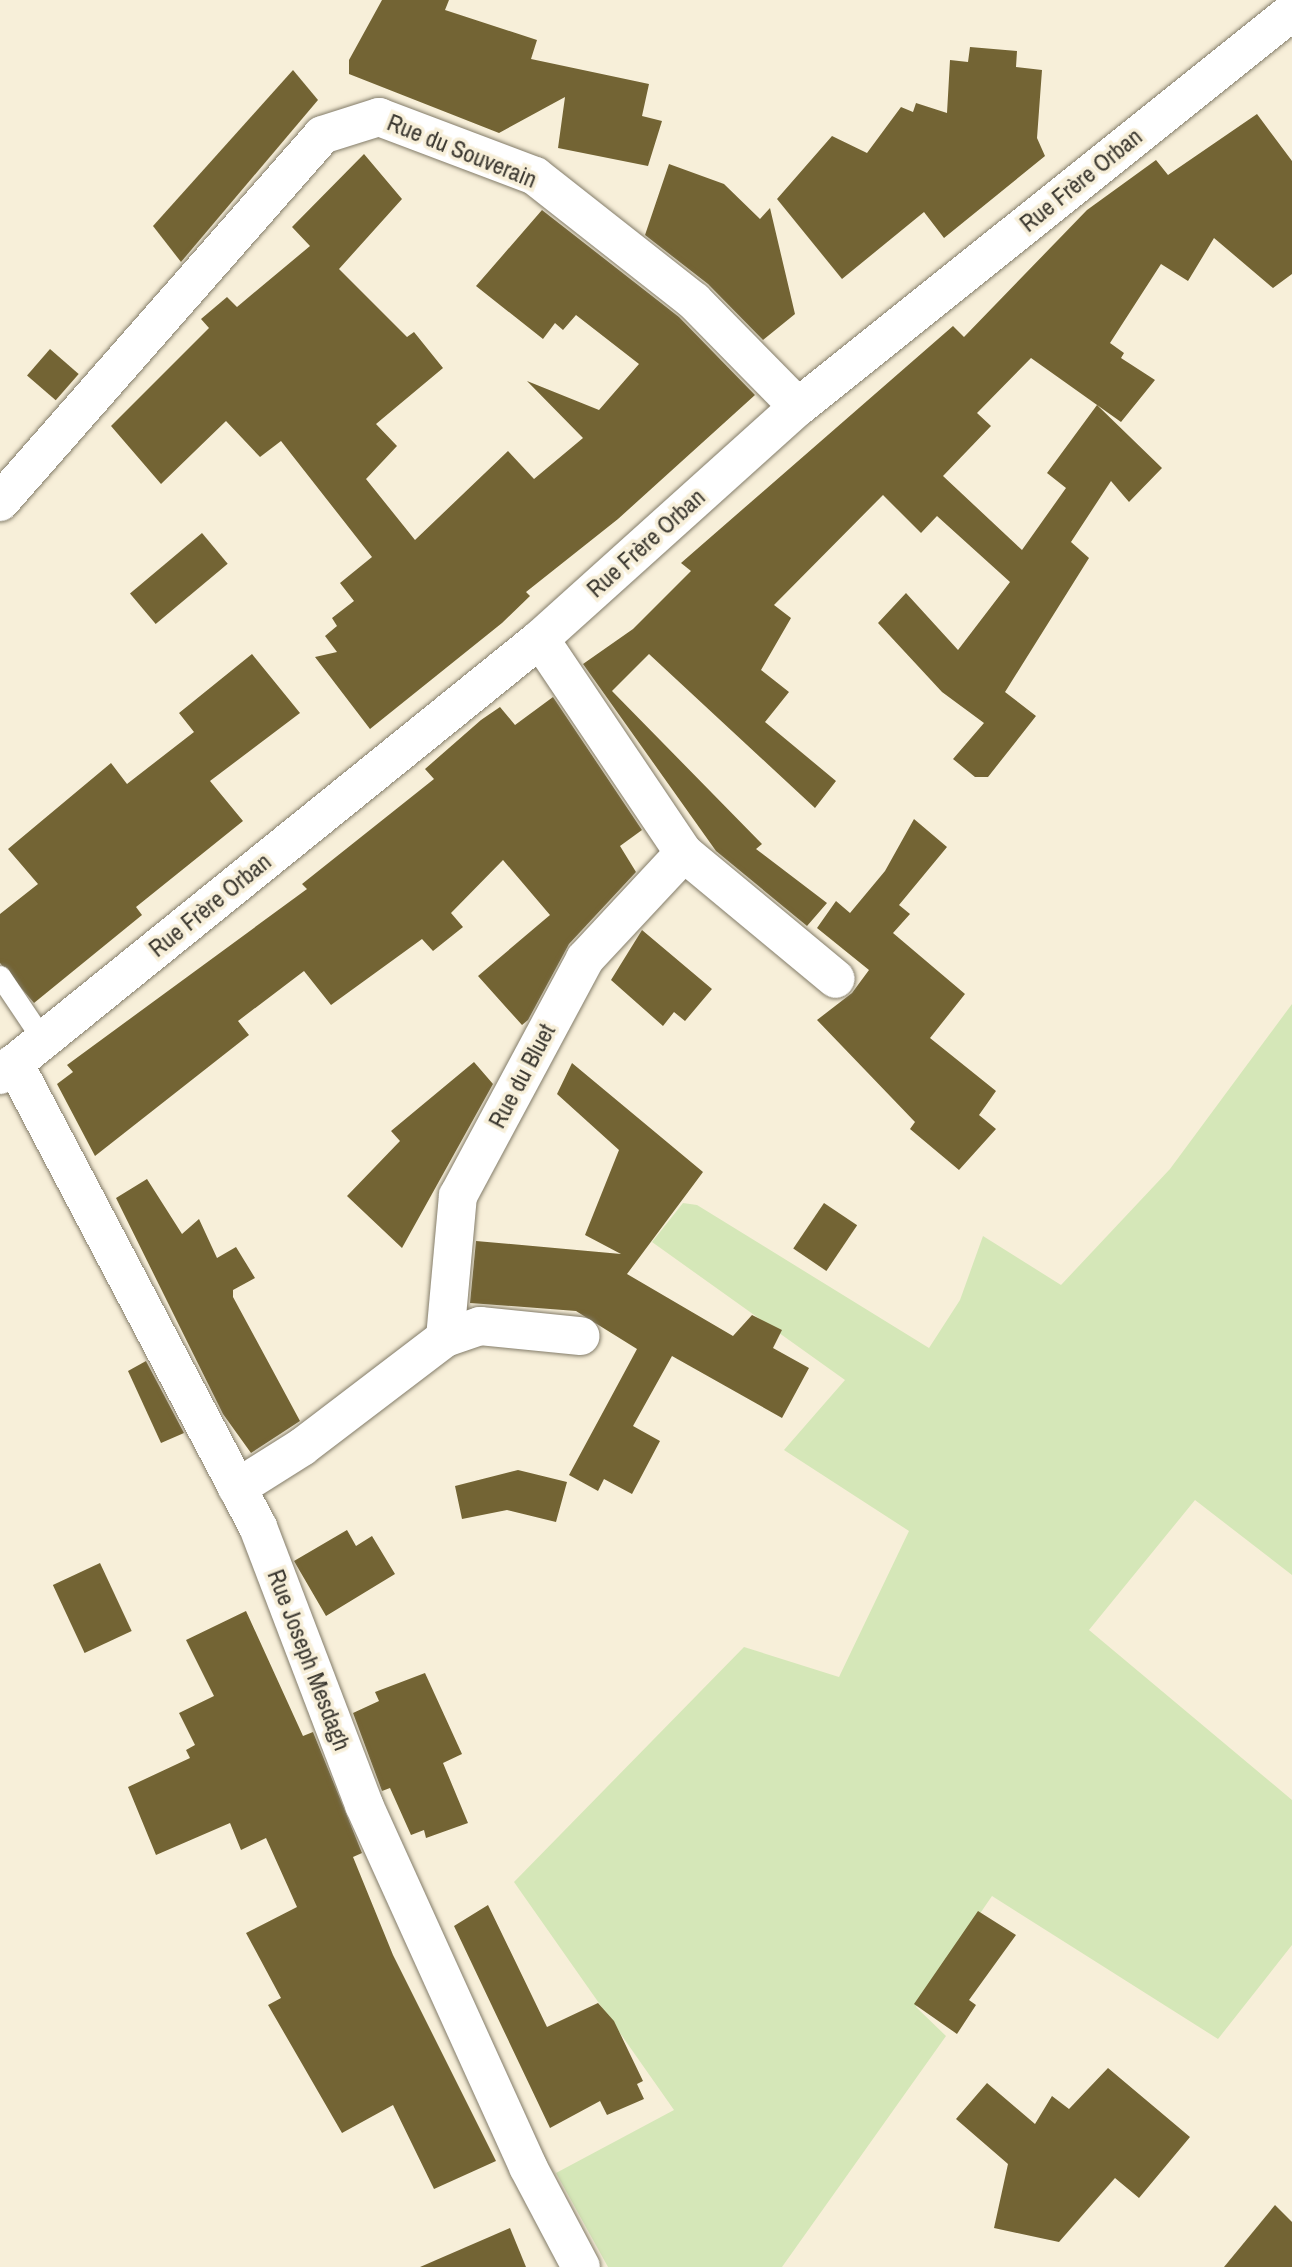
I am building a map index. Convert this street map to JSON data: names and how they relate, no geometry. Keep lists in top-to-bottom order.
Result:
{
  "streets": {
    "street": [
      "Rue du Souverain",
      "Rue Frère Orban",
      "Rue du Bluet",
      "Rue Joseph Mesdagh"
    ]
  },
  "crossings": [
    ["Rue du Souverain", "Rue Frère Orban"],
    ["Rue Frère Orban", "Rue Joseph Mesdagh"]
  ]
}
